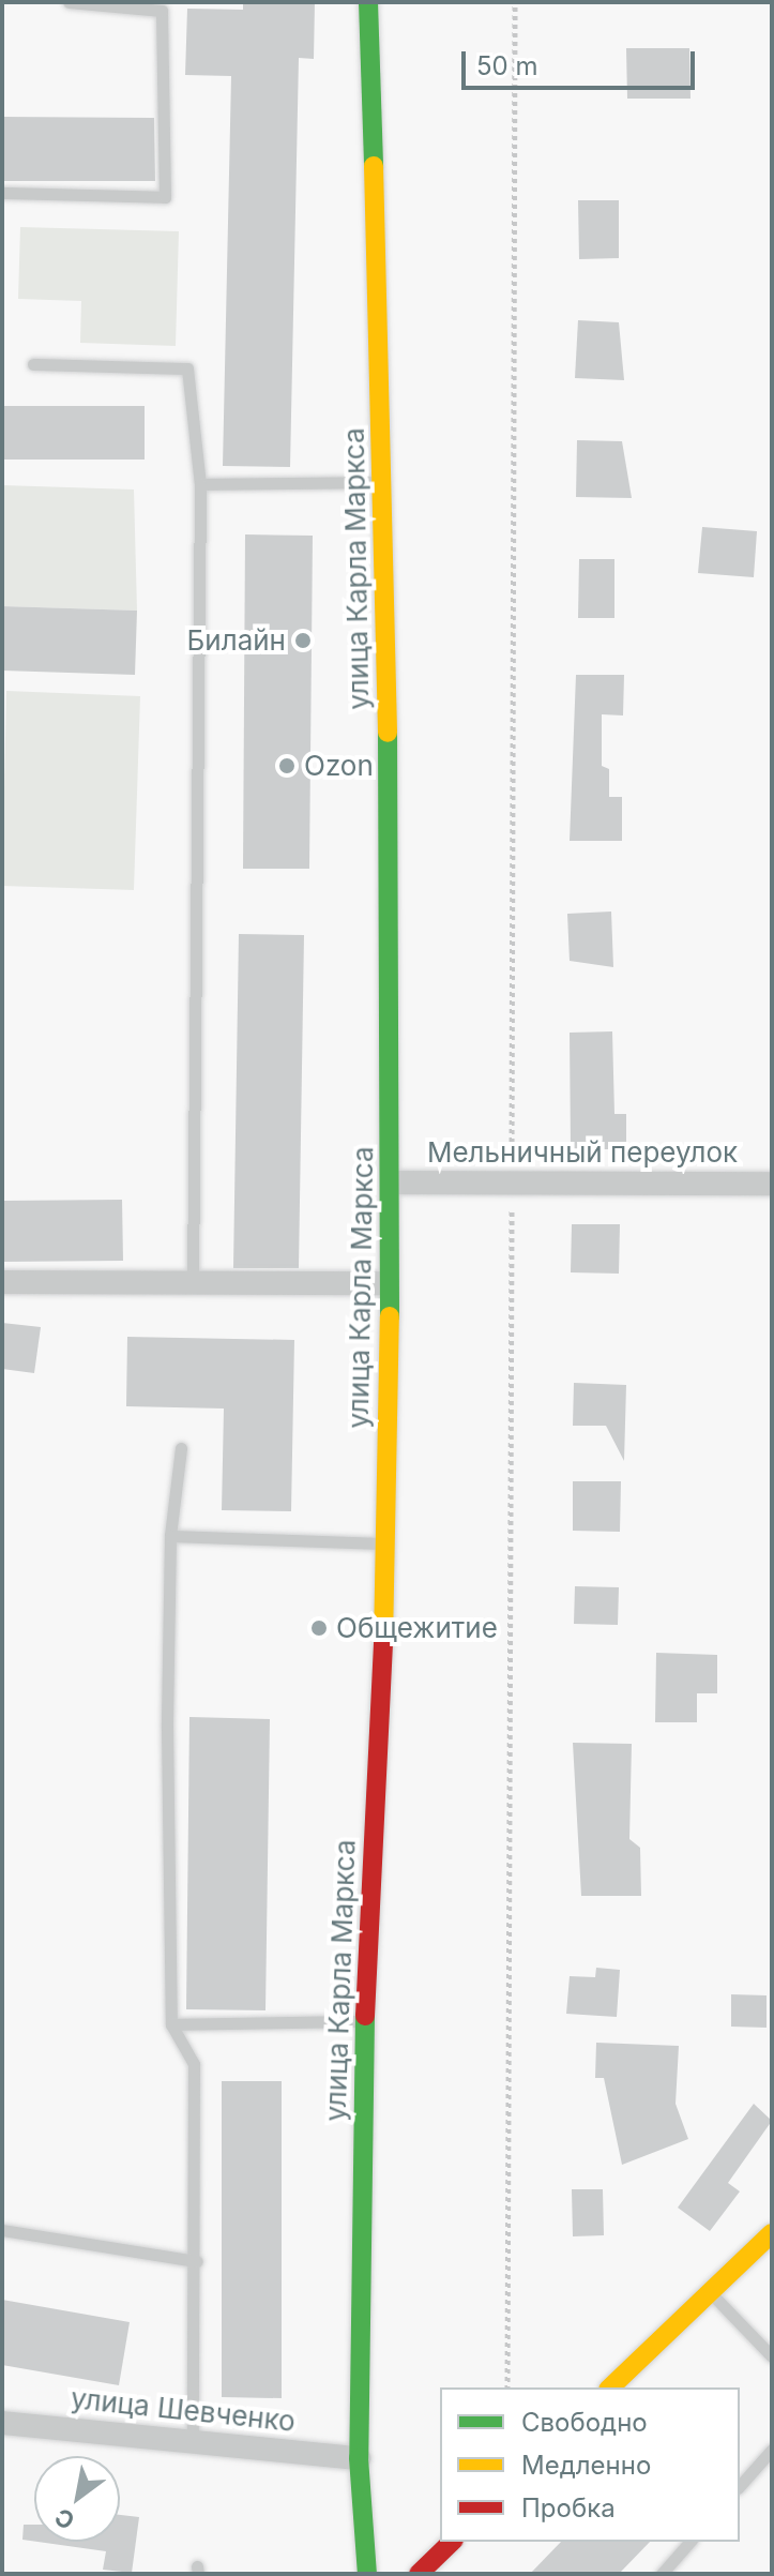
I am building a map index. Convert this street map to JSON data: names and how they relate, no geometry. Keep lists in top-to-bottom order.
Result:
{
  "streets": {
    "street": ["улица Карла Маркса", "Мельничный переулок", "улица Шевченко"]
  },
  "crossings": [
    ["улица Карла Маркса", "Мельничный переулок"],
    ["улица Карла Маркса", "улица Шевченко"]
  ],
  "places": ["Билайн", "Ozon", "Общежитие"],
  "legend": ["Свободно", "Медленно", "Пробка"],
  "scale_bar": "50 m",
  "north": "bottom left"
}
